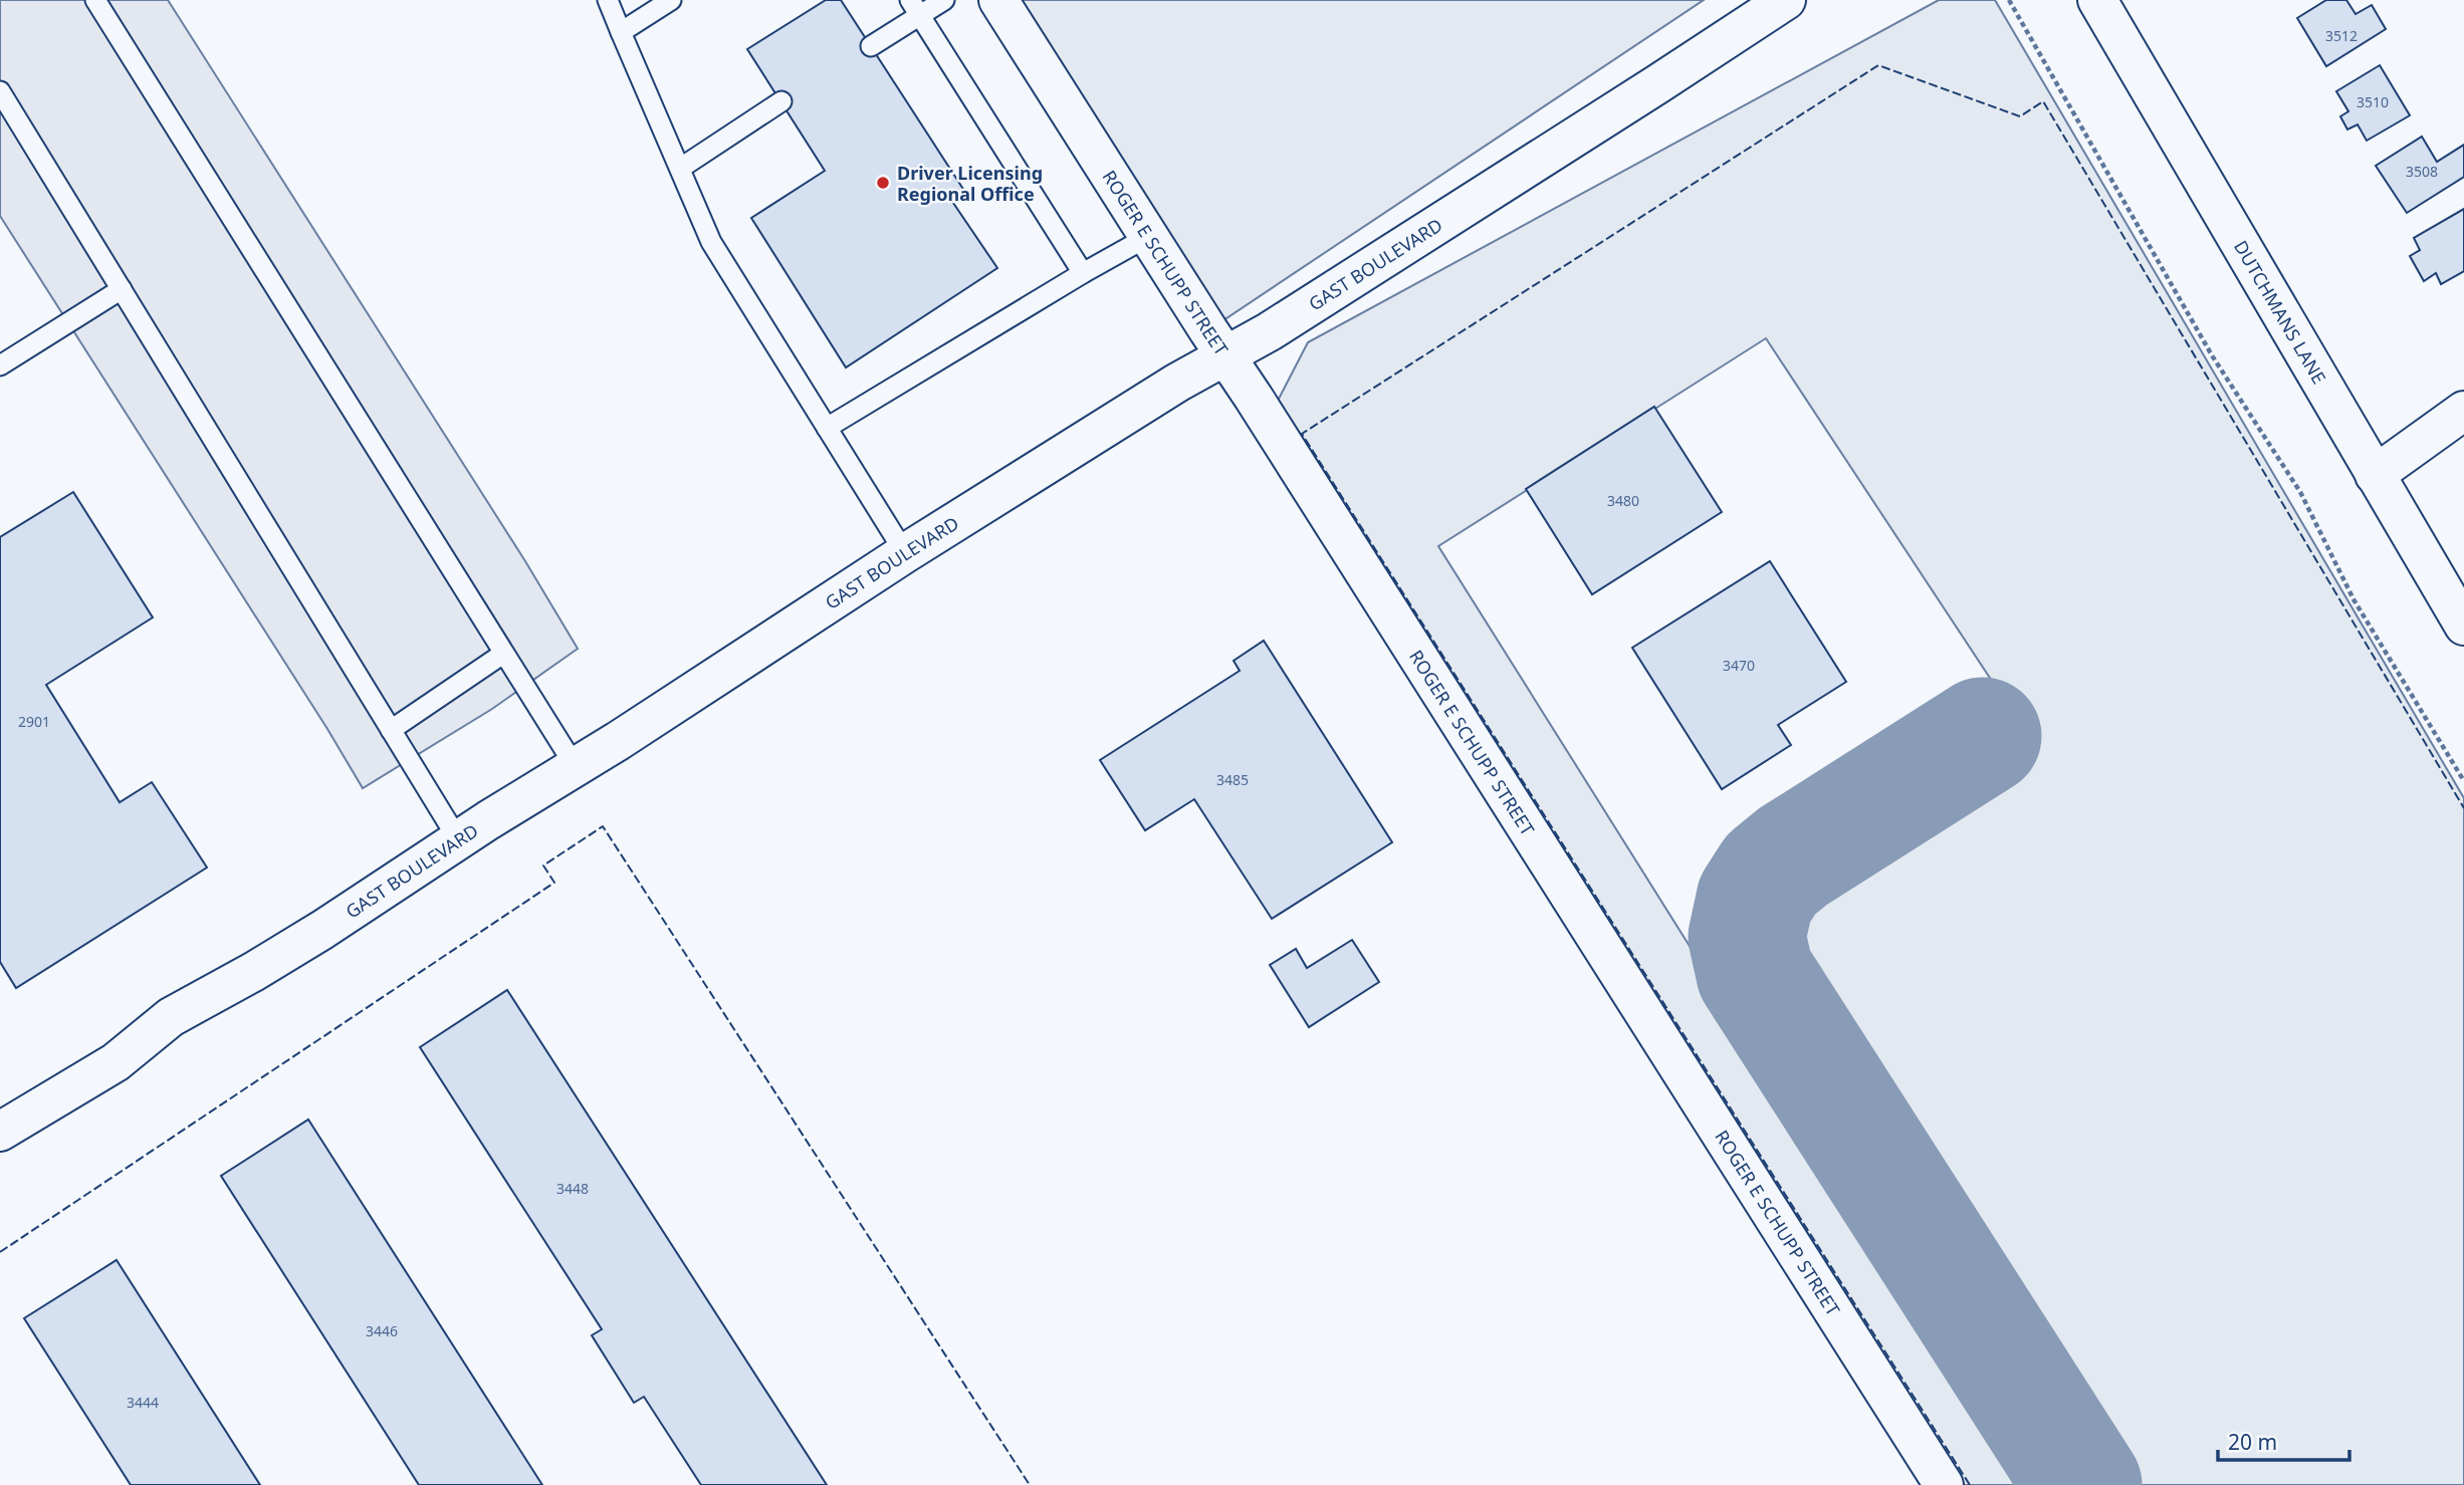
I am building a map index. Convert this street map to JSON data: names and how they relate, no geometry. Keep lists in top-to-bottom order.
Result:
{
  "streets": {
    "street": ["ROGER E SCHUPP STREET", "GAST BOULEVARD", "DUTCHMANS LANE"]
  },
  "crossings": [
    ["ROGER E SCHUPP STREET", "GAST BOULEVARD"]
  ],
  "places": ["Driver Licensing Regional Office"],
  "house_numbers": [
    "3512",
    "3510",
    "3508",
    "3480",
    "3470",
    "2901",
    "3485",
    "3448",
    "3446",
    "3444"
  ],
  "scale_bar": "20 m"
}
